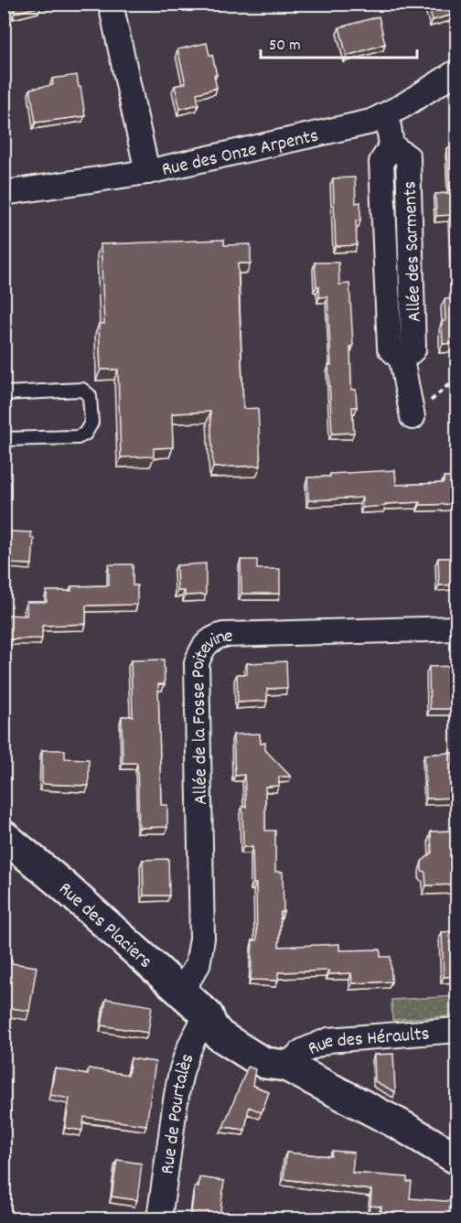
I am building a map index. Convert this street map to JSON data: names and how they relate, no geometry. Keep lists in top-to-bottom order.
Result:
{
  "streets": {
    "street": [
      "Rue des Onze Arpents",
      "Allée des Sarments",
      "Allée de la Fosse Poitevine",
      "Rue des Placiers",
      "Rue des Héraults",
      "Rue de Pourtalès"
    ]
  },
  "crossings": [
    ["Rue des Onze Arpents", "Allée des Sarments"],
    ["Allée de la Fosse Poitevine", "Rue des Placiers"],
    ["Rue des Placiers", "Rue des Héraults"],
    ["Rue des Placiers", "Rue de Pourtalès"]
  ],
  "scale_bar": "50 m"
}
